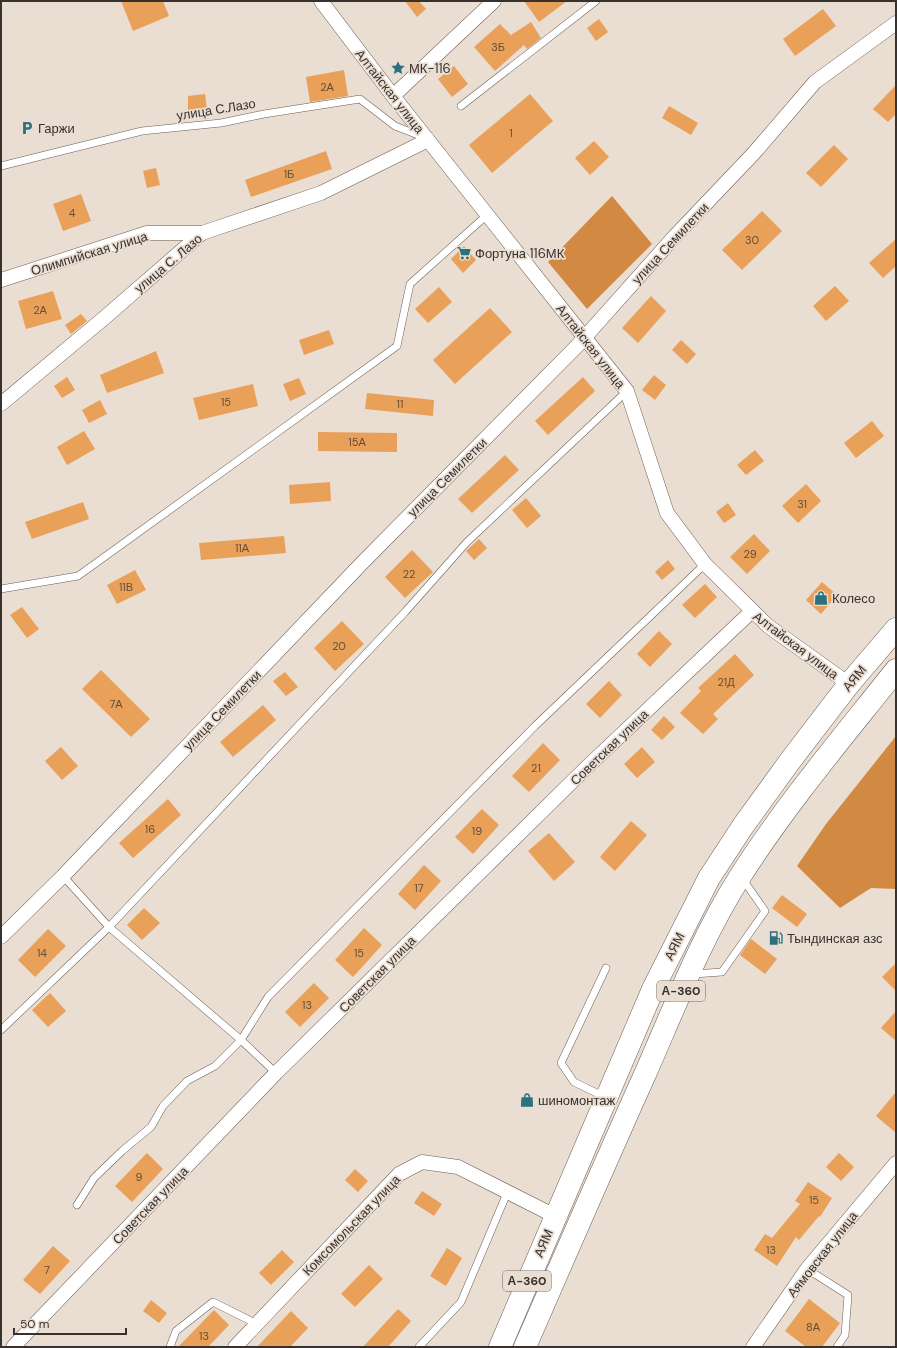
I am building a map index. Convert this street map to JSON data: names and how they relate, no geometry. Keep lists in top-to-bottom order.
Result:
{
  "streets": {
    "highway": ["АЯМ", "А-360"],
    "street": [
      "Алтайская улица",
      "улица Семилетки",
      "Олимпийская улица",
      "улица С. Лазо",
      "Советская улица",
      "Комсомольская улица",
      "Аямовская улица"
    ],
    "lane": ["улица С.Лазо"]
  },
  "crossings": [
    ["Алтайская улица", "улица С.Лазо"],
    ["Алтайская улица", "улица Семилетки"],
    ["Алтайская улица", "улица С. Лазо"],
    ["Алтайская улица", "АЯМ"],
    ["Алтайская улица", "Советская улица"],
    ["улица С.Лазо", "улица С. Лазо"],
    ["Олимпийская улица", "улица С. Лазо"],
    ["АЯМ", "Комсомольская улица"]
  ],
  "places": {
    "place": ["МК-116"],
    "parking": ["Гаржи"],
    "supermarket": ["Фортуна 116МК"],
    "shop": ["Колесо", "шиномонтаж"],
    "fuel station": ["Тындинская азс"]
  },
  "house_numbers": [
    "3Б",
    "2А",
    "1",
    "1Б",
    "4",
    "30",
    "2А",
    "15",
    "11",
    "15А",
    "31",
    "11А",
    "29",
    "22",
    "11В",
    "20",
    "21Д",
    "7А",
    "21",
    "16",
    "19",
    "17",
    "14",
    "15",
    "13",
    "9",
    "15",
    "13",
    "7",
    "8А",
    "13"
  ],
  "scale_bar": "50 m"
}
